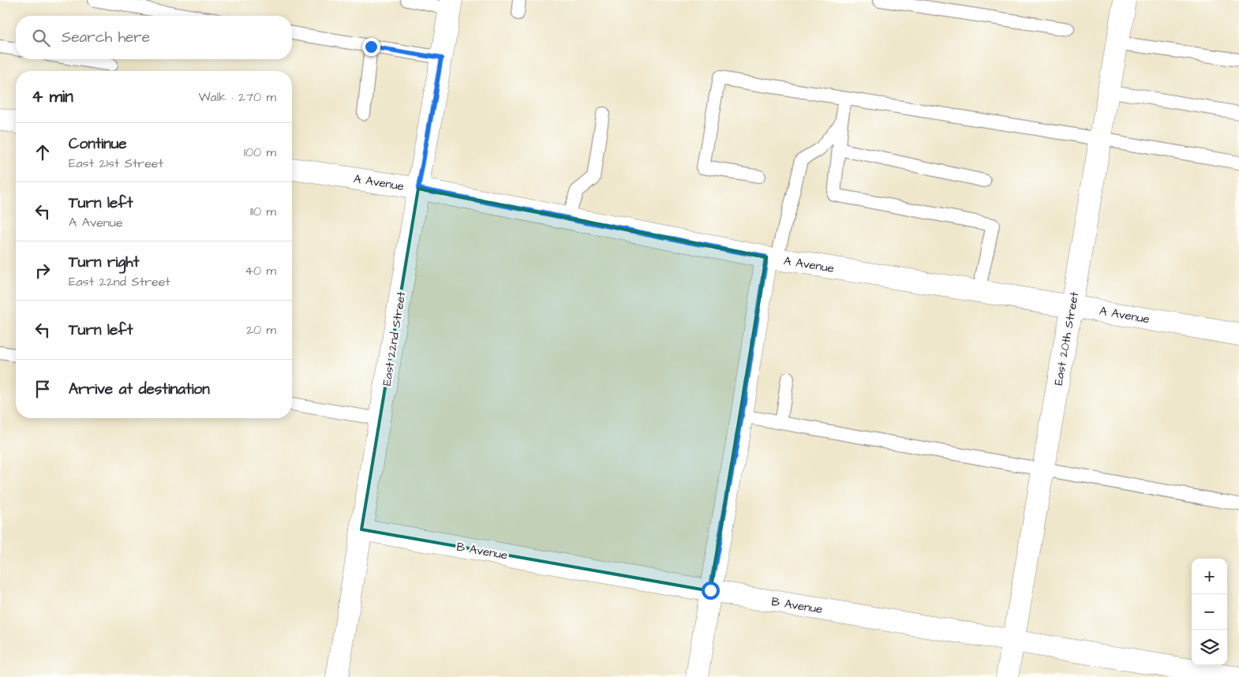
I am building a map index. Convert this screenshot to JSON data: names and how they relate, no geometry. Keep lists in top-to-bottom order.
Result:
{
  "streets": {
    "street": [
      "A Avenue",
      "East 22nd Street",
      "East 20th Street",
      "B Avenue"
    ]
  },
  "crossings": [
    ["A Avenue", "East 22nd Street"],
    ["A Avenue", "East 20th Street"],
    ["East 22nd Street", "B Avenue"],
    ["East 20th Street", "B Avenue"]
  ],
  "page": {
    "search": "Search here",
    "heading": ["4 min", "Walk · 270 m"],
    "list": [
      ["Continue", "East 21st Street", "100 m"],
      ["Turn left", "A Avenue", "110 m"],
      ["Turn right", "East 22nd Street", "40 m"],
      ["Turn left", "20 m"],
      "Arrive at destination"
    ],
    "map_buttons": ["+", "−"]
  }
}
